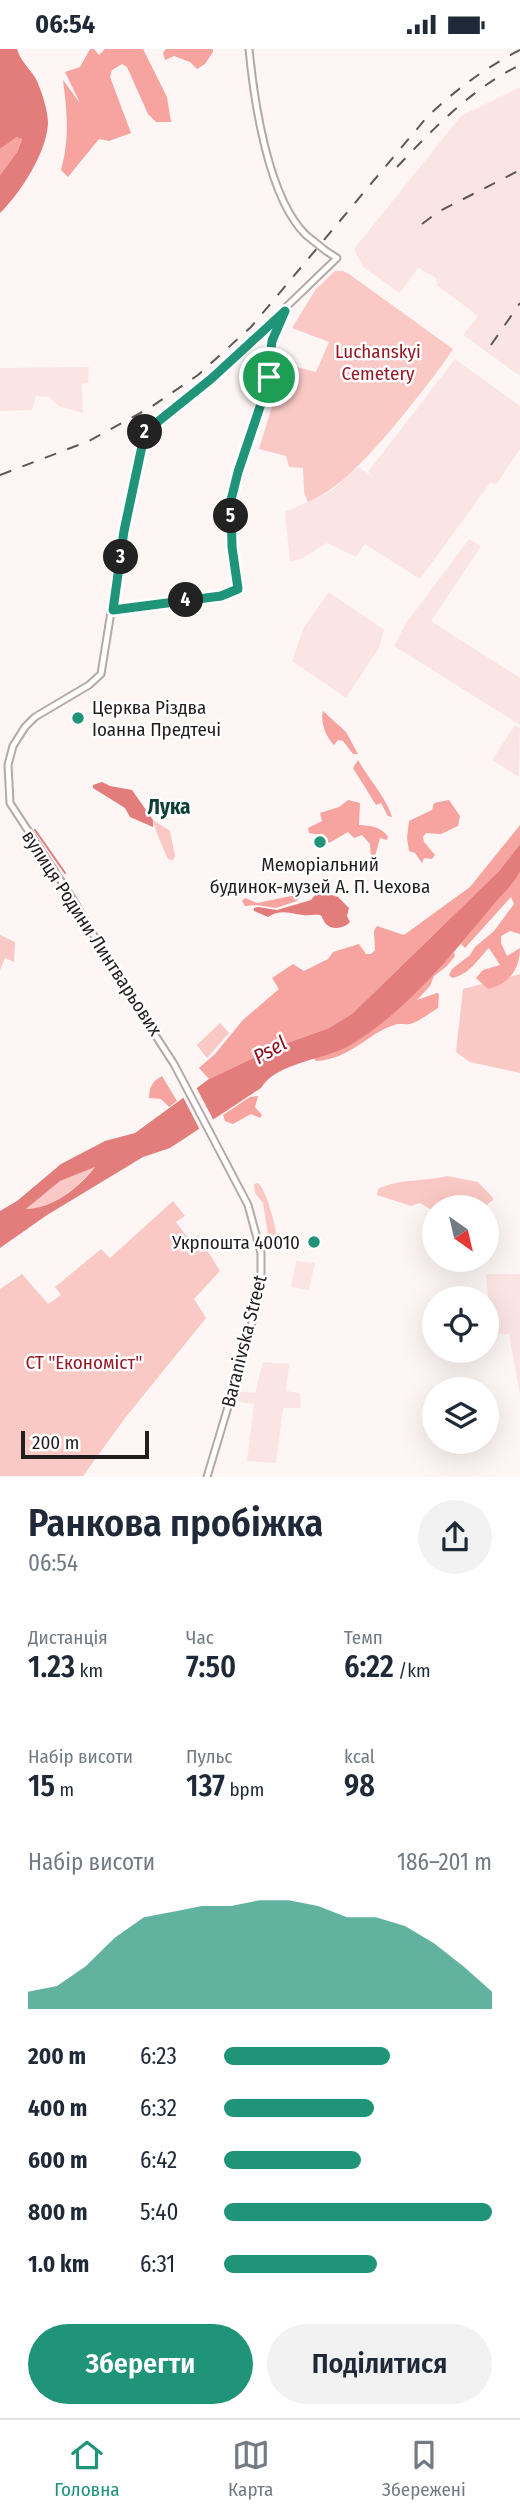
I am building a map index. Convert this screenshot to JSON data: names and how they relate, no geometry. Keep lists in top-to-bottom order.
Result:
{
  "streets": {
    "main road": ["вулиця Родини Линтварьових"]
  },
  "districts": ["Лука"],
  "water": ["Psel"],
  "parks": ["Luchanskyi Cemetery", "СТ \"Економіст\""],
  "places": ["Церква Різдва Іоанна Предтечі", "Меморіальний будинок-музей А. П. Чехова", "Укрпошта 40010"],
  "scale_bar": "200 m",
  "north": "bottom right",
  "page": {
    "status": "06:54",
    "pins": [
      "2",
      "5",
      "3",
      "4"
    ],
    "scale": "200 m",
    "heading": ["Ранкова пробіжка", "06:54"],
    "stats": [
      ["Дистанція", "1.23 km"],
      ["Час", "7:50"],
      ["Темп", "6:22 /km"],
      ["Набір висоти", "15 m"],
      ["Пульс", "137 bpm"],
      ["kcal", "98"]
    ],
    "chart": ["Набір висоти", "186–201 m"],
    "list": [
      {
        "name": "200 m",
        "note": "6:23"
      },
      {
        "name": "400 m",
        "note": "6:32"
      },
      {
        "name": "600 m",
        "note": "6:42"
      },
      {
        "name": "800 m",
        "note": "5:40"
      },
      {
        "name": "1.0 km",
        "note": "6:31"
      }
    ],
    "buttons": ["Зберегти", "Поділитися"],
    "tabs": ["Головна", "Карта", "Збережені"]
  }
}
